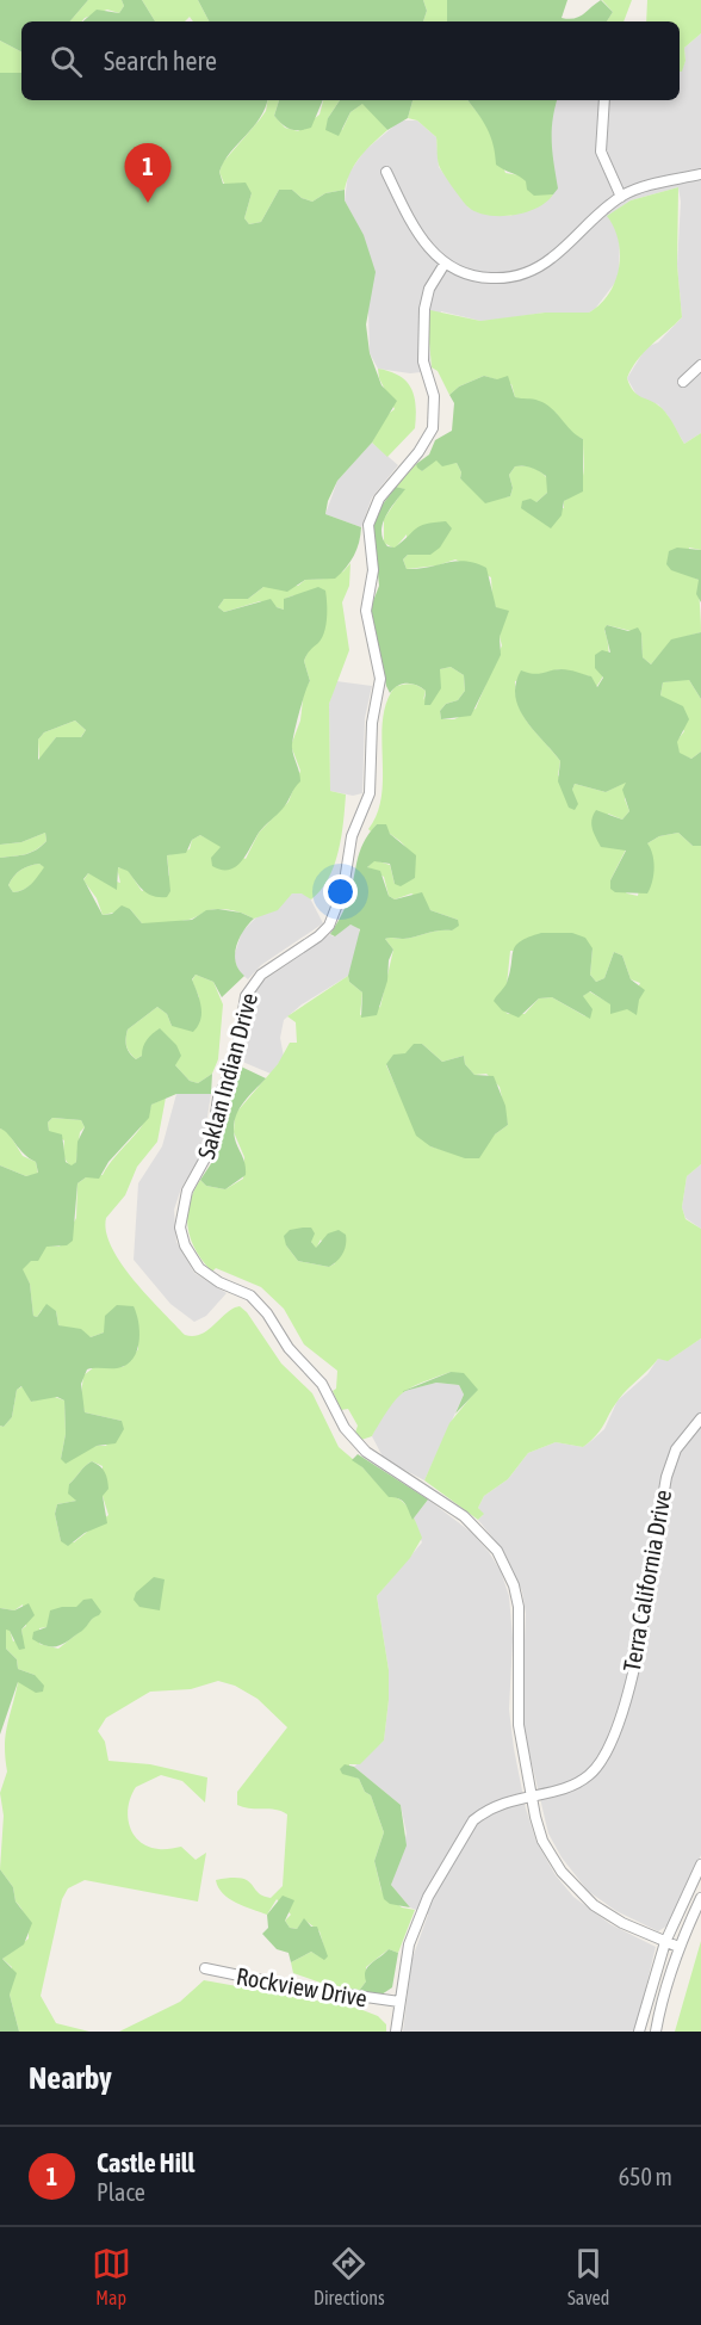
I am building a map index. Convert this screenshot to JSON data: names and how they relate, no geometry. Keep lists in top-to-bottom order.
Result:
{
  "streets": {
    "street": ["Saklan Indian Drive", "Terra California Drive", "Rockview Drive"]
  },
  "crossings": [
    ["Saklan Indian Drive", "Terra California Drive"],
    ["Terra California Drive", "Rockview Drive"]
  ],
  "page": {
    "search": "Search here",
    "pins": "1",
    "heading": "Nearby",
    "list": [
      {
        "mark": "1",
        "name": "Castle Hill",
        "note": "Place",
        "value": "650 m"
      }
    ],
    "nav": ["Map", "Directions", "Saved"]
  }
}
